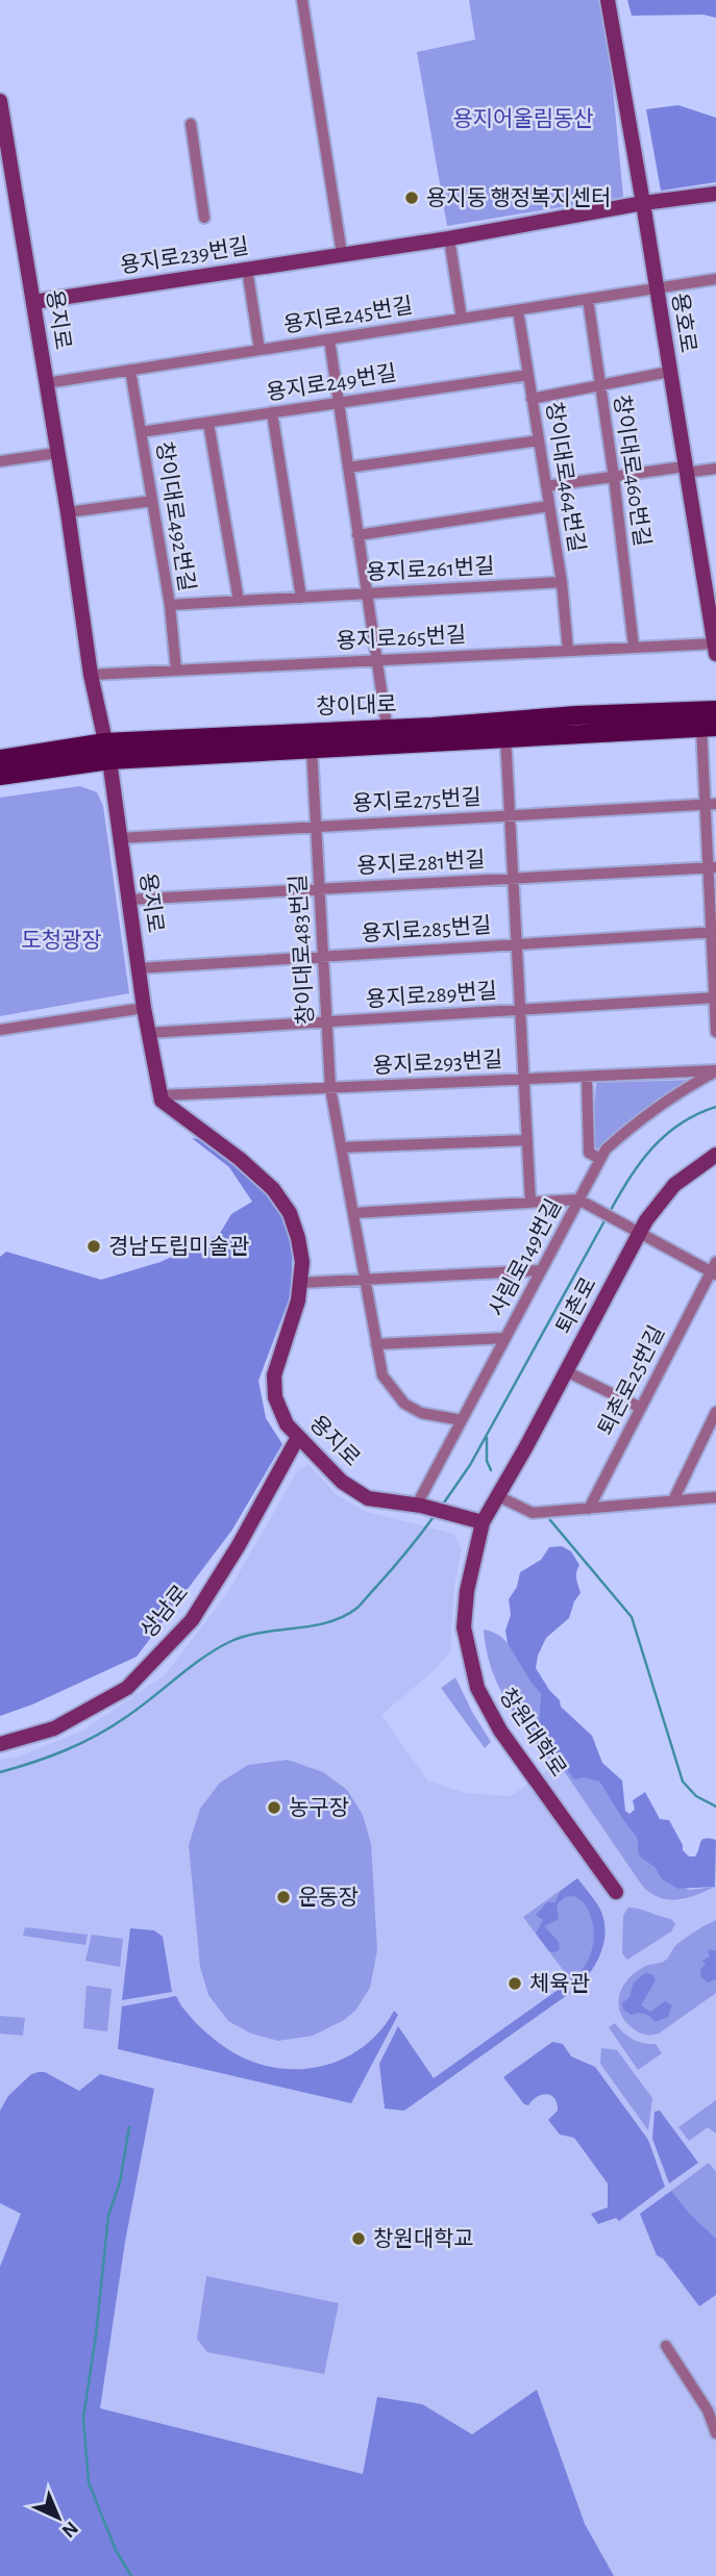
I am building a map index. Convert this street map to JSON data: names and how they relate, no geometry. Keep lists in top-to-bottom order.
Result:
{
  "streets": {
    "main road": ["창이대로"],
    "street": [
      "용지로239번길",
      "용지로245번길",
      "용지로",
      "용호로",
      "용지로249번길",
      "창이대로460번길",
      "창이대로464번길",
      "창이대로492번길",
      "용지로261번길",
      "용지로265번길",
      "용지로275번길",
      "용지로281번길",
      "용지로285번길",
      "창이대로483번길",
      "용지로289번길",
      "용지로293번길",
      "사림로149번길",
      "퇴촌로",
      "퇴촌로25번길",
      "상남로",
      "창원대학로"
    ]
  },
  "crossings": [
    ["용지로239번길", "용지로"],
    ["용지로239번길", "용호로"],
    ["용지로245번길", "용지로"],
    ["용지로245번길", "용호로"],
    ["용지로245번길", "창이대로460번길"],
    ["용지로245번길", "창이대로464번길"],
    ["용지로245번길", "창이대로492번길"],
    ["용지로", "용지로265번길"],
    ["용지로", "창이대로"],
    ["용지로", "용지로275번길"],
    ["용지로", "용지로281번길"],
    ["용지로", "용지로285번길"],
    ["용지로", "용지로289번길"],
    ["용지로", "용지로293번길"],
    ["용지로", "사림로149번길"],
    ["용지로", "상남로"],
    ["용지로", "창원대학로"],
    ["용호로", "용지로265번길"],
    ["용지로249번길", "창이대로464번길"],
    ["용지로249번길", "창이대로492번길"],
    ["창이대로460번길", "용지로265번길"],
    ["창이대로464번길", "용지로261번길"],
    ["창이대로464번길", "용지로265번길"],
    ["창이대로492번길", "용지로261번길"],
    ["창이대로492번길", "용지로265번길"],
    ["창이대로", "창이대로483번길"],
    ["용지로275번길", "창이대로483번길"],
    ["용지로281번길", "창이대로483번길"],
    ["용지로285번길", "창이대로483번길"],
    ["창이대로483번길", "용지로289번길"],
    ["창이대로483번길", "용지로293번길"],
    ["창이대로483번길", "사림로149번길"],
    ["용지로293번길", "사림로149번길"],
    ["사림로149번길", "퇴촌로25번길"],
    ["퇴촌로", "퇴촌로25번길"],
    ["퇴촌로", "창원대학로"]
  ],
  "parks": ["용지어울림동산", "도청광장"],
  "places": [
    "용지동 행정복지센터",
    "경남도립미술관",
    "농구장",
    "운동장",
    "체육관",
    "창원대학교"
  ],
  "north": "bottom right"
}
